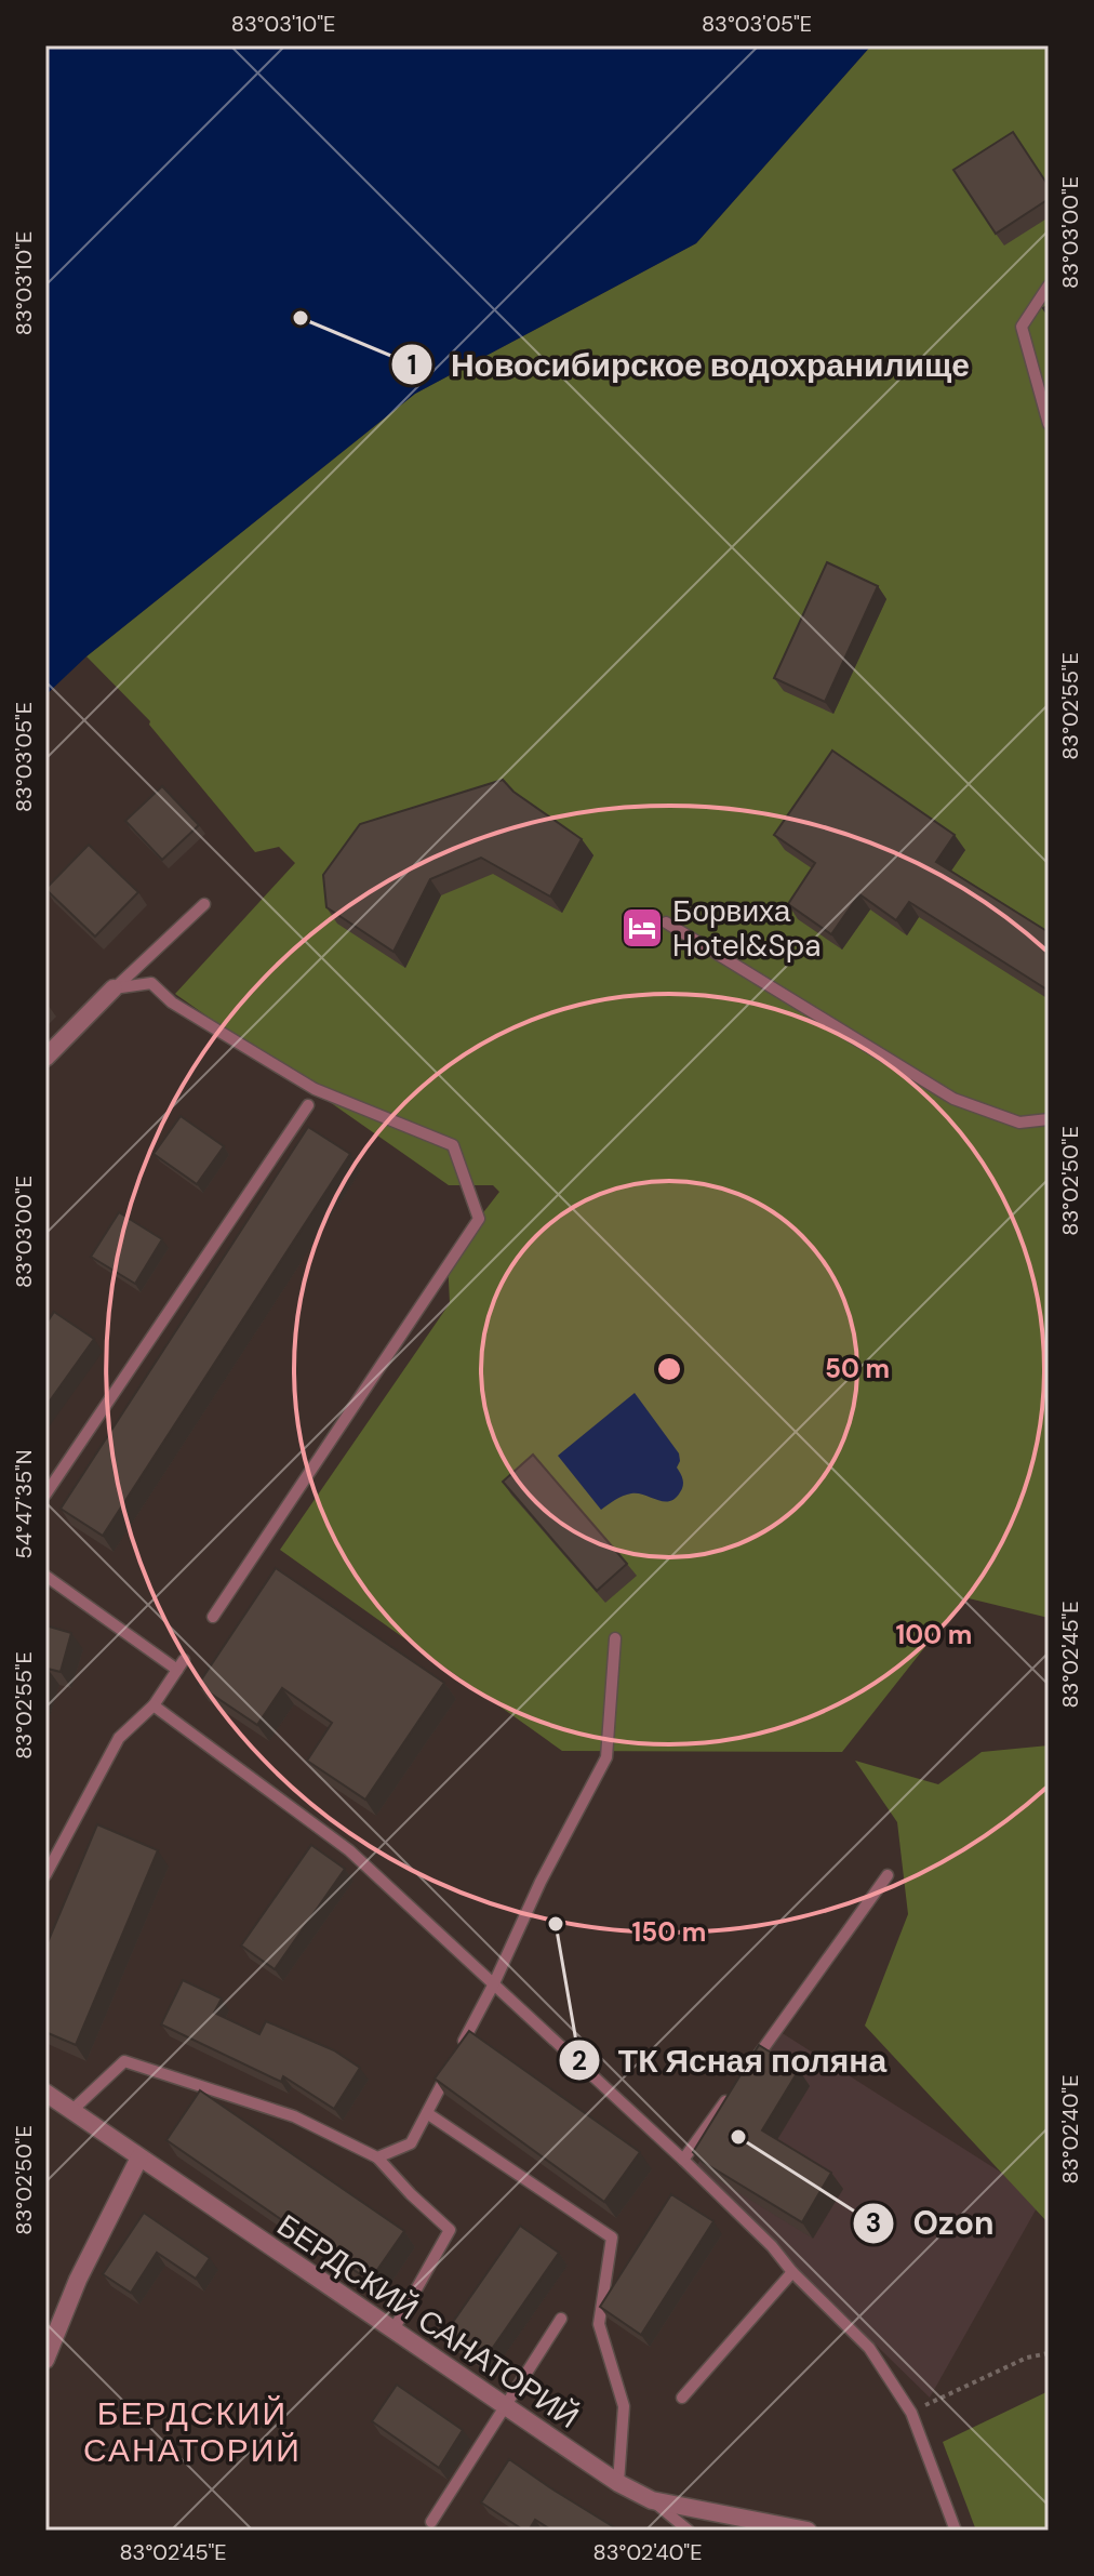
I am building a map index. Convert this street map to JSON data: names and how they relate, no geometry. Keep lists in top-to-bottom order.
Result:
{
  "streets": {
    "street": ["БЕРДСКИЙ САНАТОРИЙ"]
  },
  "districts": ["БЕРДСКИЙ САНАТОРИЙ"],
  "places": {
    "other": ["Новосибирское водохранилище", "ТК Ясная поляна", "Ozon"],
    "hotel": ["Борвиха Hotel&Spa"]
  },
  "coordinates": [
    "83°03'10\"E",
    "83°03'05\"E",
    "83°03'00\"E",
    "83°02'55\"E",
    "83°02'50\"E",
    "54°47'35\"N",
    "83°02'45\"E",
    "83°02'40\"E"
  ],
  "rings": ["50 m", "100 m", "150 m"]
}
